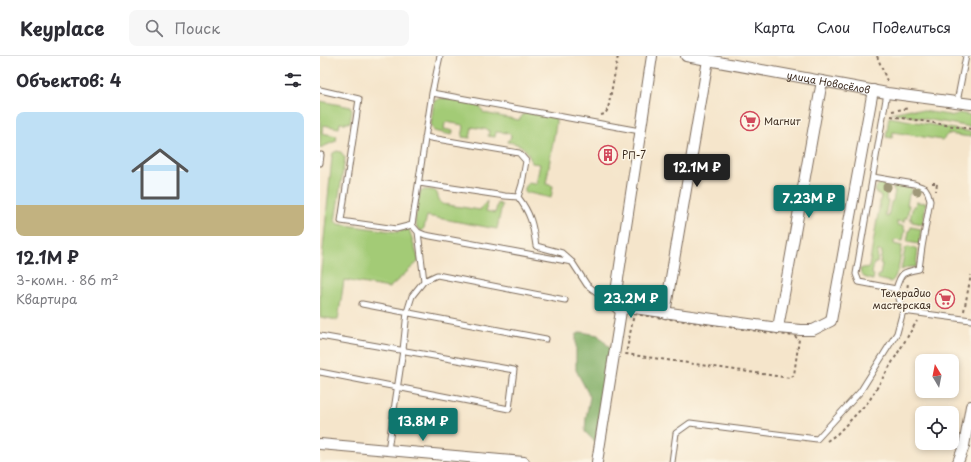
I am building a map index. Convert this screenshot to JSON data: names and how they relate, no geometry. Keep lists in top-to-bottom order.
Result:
{
  "streets": {
    "street": ["улица Новосёлов"]
  },
  "places": {
    "supermarket": ["Магнит", "Телерадио мастерская"],
    "building": ["РП-7"]
  },
  "north": "top",
  "page": {
    "header": "Keyplace",
    "search": "Поиск",
    "nav": ["Карта", "Слои", "Поделиться"],
    "heading": "Объектов: 4",
    "list": [
      {
        "name": "12.1M ₽",
        "note": "3-комн. · 86 m² · Квартира"
      }
    ],
    "price": [
      "12.1M ₽",
      "7.23M ₽",
      "23.2M ₽",
      "13.8M ₽"
    ]
  }
}
